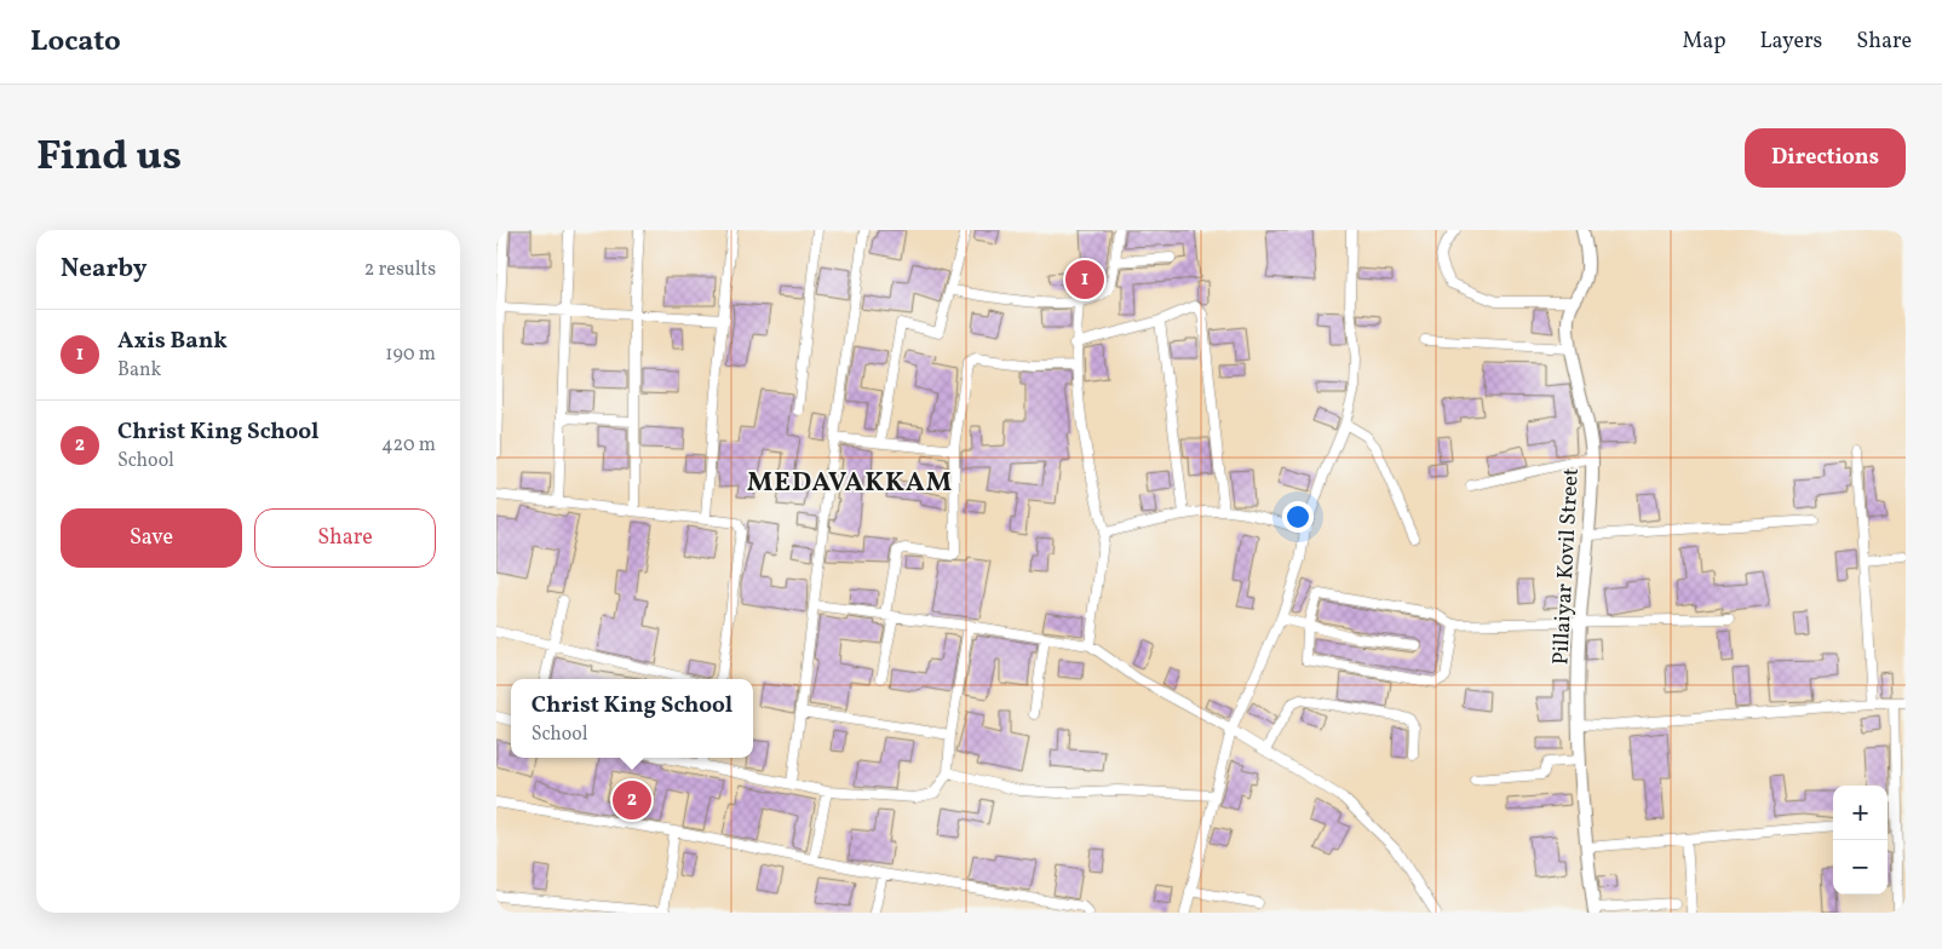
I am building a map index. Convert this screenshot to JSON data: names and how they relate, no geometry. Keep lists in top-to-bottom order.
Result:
{
  "streets": {
    "street": ["Pillaiyar Kovil Street"]
  },
  "districts": ["MEDAVAKKAM"],
  "page": {
    "header": "Locato",
    "nav": ["Map", "Layers", "Share"],
    "title": "Find us",
    "buttons": [
      "Directions",
      ["Save", "Share"]
    ],
    "heading": ["Nearby", "2 results"],
    "pins": ["1", "2"],
    "list": [
      {
        "mark": "1",
        "name": "Axis Bank",
        "note": "Bank",
        "value": "190 m"
      },
      {
        "mark": "2",
        "name": "Christ King School",
        "note": "School",
        "value": "420 m"
      }
    ],
    "popup": ["Christ King School", "School"],
    "map_buttons": ["+", "−"]
  }
}
